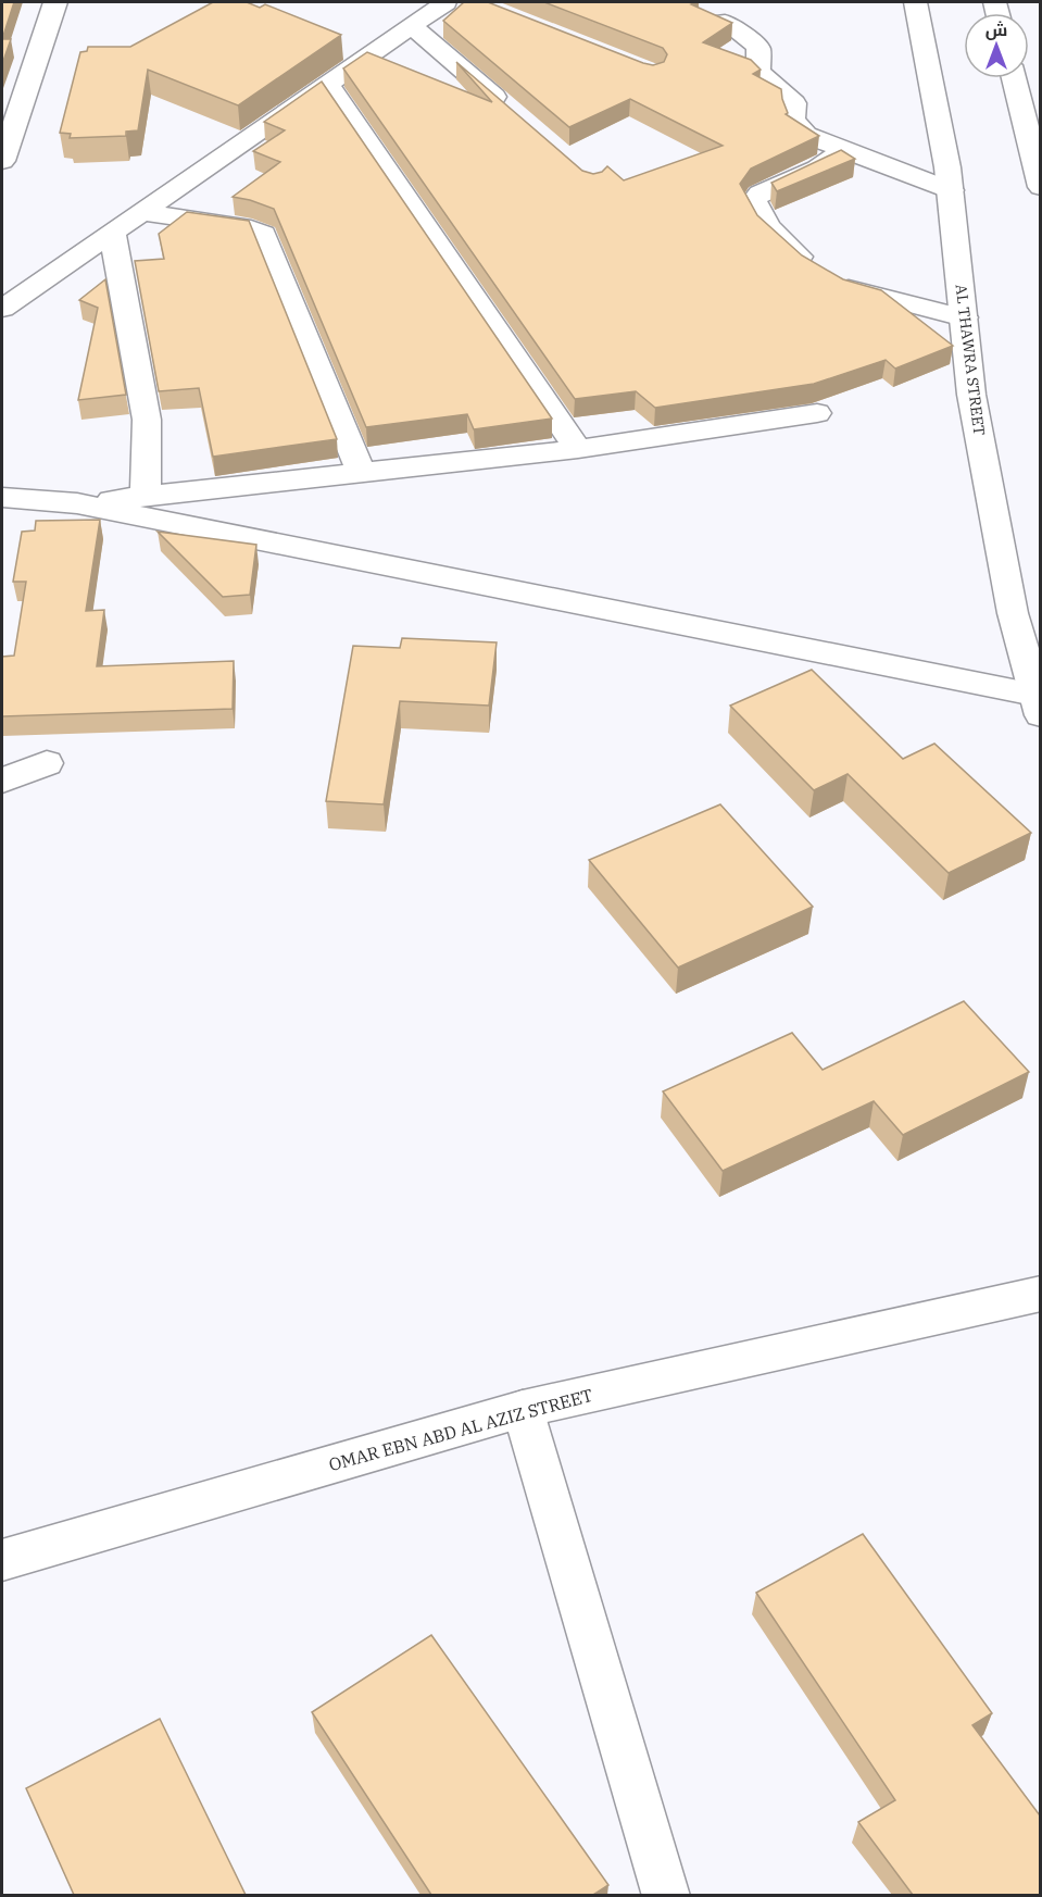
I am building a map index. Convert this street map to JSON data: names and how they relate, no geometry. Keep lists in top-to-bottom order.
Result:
{
  "streets": {
    "street": ["AL THAWRA STREET", "OMAR EBN ABD AL AZIZ STREET"]
  },
  "north": "top"
}
